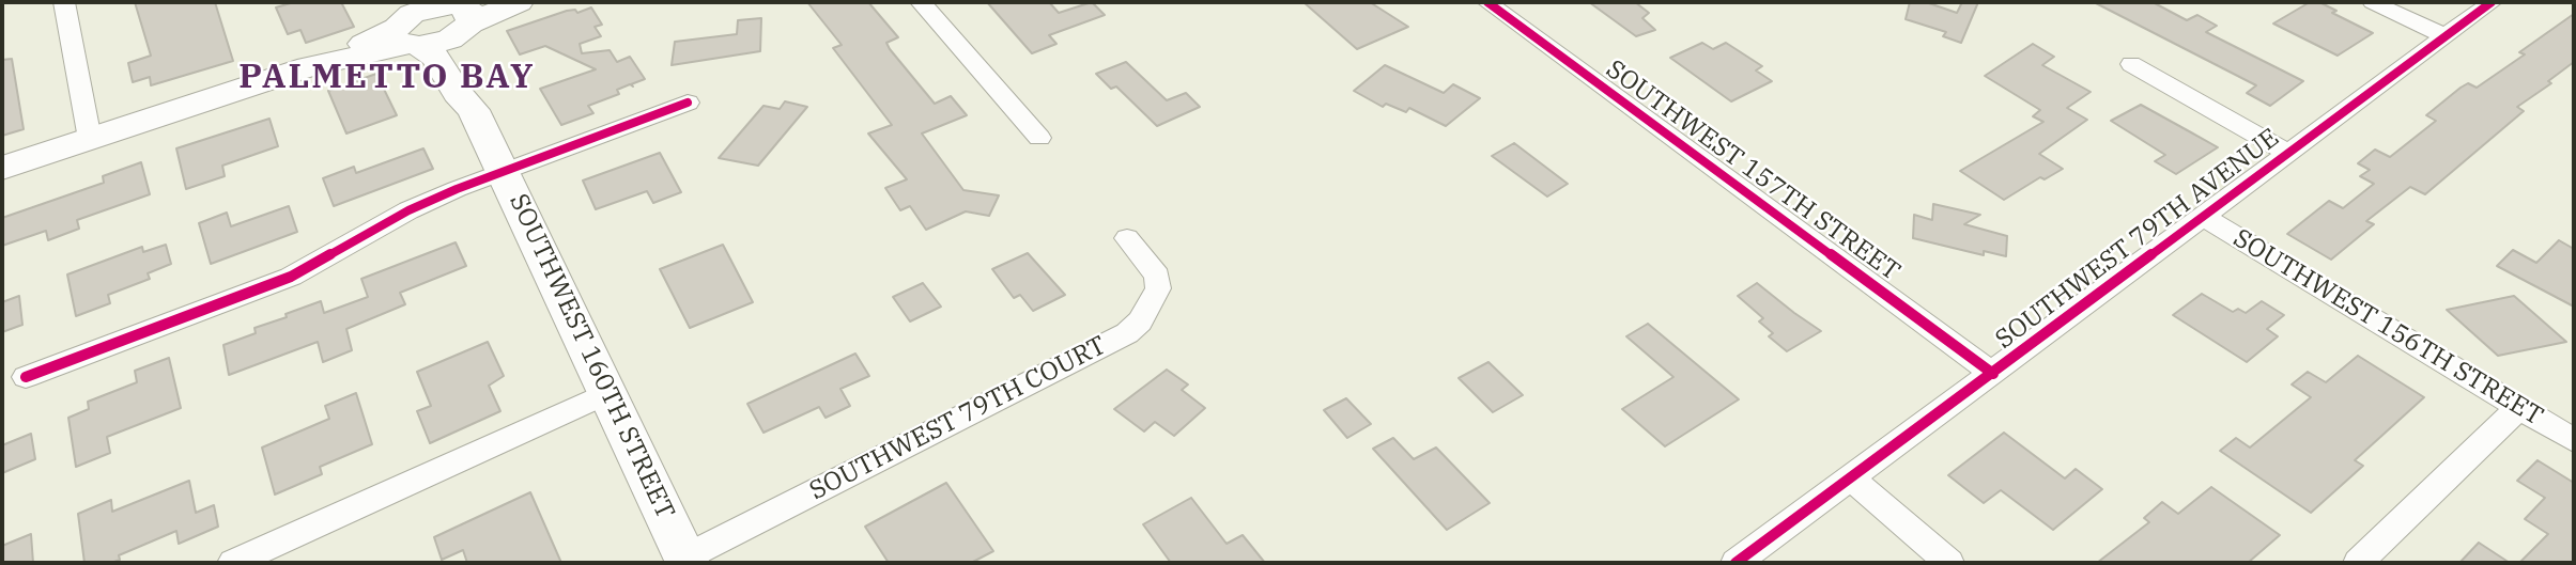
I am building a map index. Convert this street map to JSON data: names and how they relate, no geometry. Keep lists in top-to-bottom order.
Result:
{
  "streets": {
    "street": [
      "SOUTHWEST 157TH STREET",
      "SOUTHWEST 79TH AVENUE",
      "SOUTHWEST 156TH STREET",
      "SOUTHWEST 160TH STREET",
      "SOUTHWEST 79TH COURT"
    ]
  },
  "crossings": [
    ["SOUTHWEST 157TH STREET", "SOUTHWEST 79TH AVENUE"],
    ["SOUTHWEST 79TH AVENUE", "SOUTHWEST 156TH STREET"],
    ["SOUTHWEST 160TH STREET", "SOUTHWEST 79TH COURT"]
  ],
  "districts": ["PALMETTO BAY"]
}
